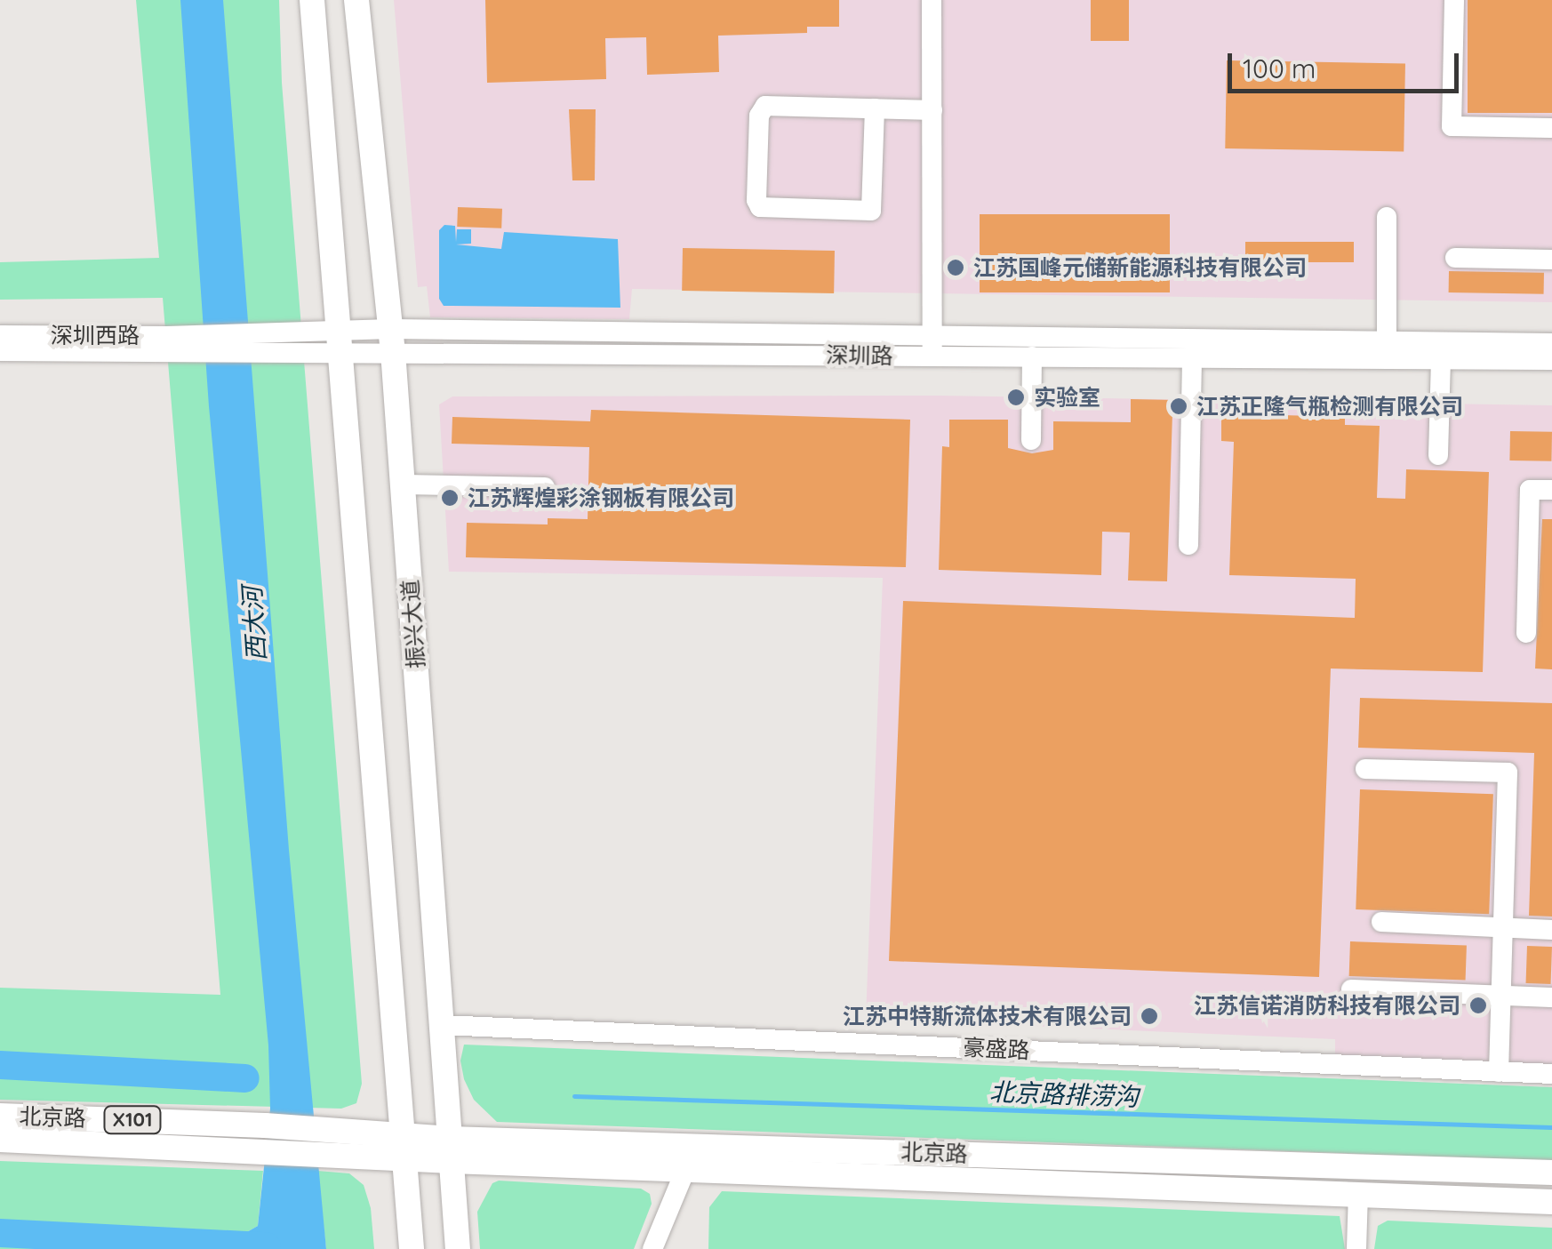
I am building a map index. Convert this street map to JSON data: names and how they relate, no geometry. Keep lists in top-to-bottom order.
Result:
{
  "streets": {
    "main road": ["振兴大道", "北京路", "X101"],
    "street": ["深圳西路", "深圳路", "豪盛路"]
  },
  "crossings": [
    ["深圳西路", "深圳路"],
    ["深圳路", "振兴大道"],
    ["振兴大道", "豪盛路"],
    ["振兴大道", "北京路"]
  ],
  "water": ["西大河", "北京路排涝沟"],
  "places": [
    "江苏国峰元储新能源科技有限公司",
    "实验室",
    "江苏正隆气瓶检测有限公司",
    "江苏辉煌彩涂钢板有限公司",
    "江苏信诺消防科技有限公司",
    "江苏中特斯流体技术有限公司"
  ],
  "scale_bar": "100 m"
}
